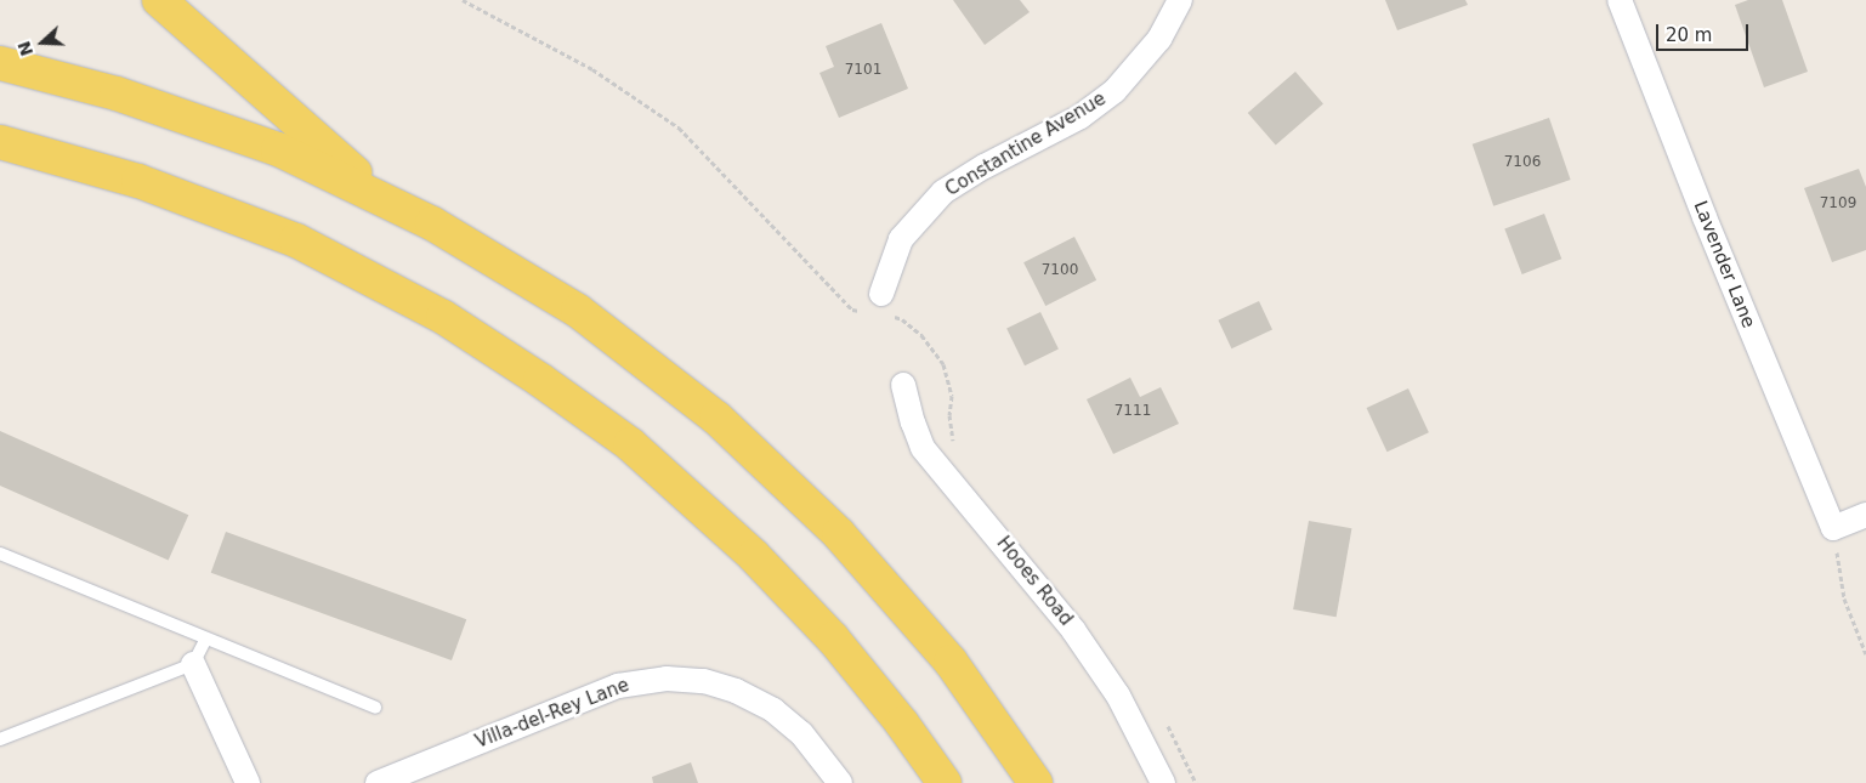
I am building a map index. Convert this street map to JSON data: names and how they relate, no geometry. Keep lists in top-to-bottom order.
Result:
{
  "streets": {
    "street": [
      "Constantine Avenue",
      "Lavender Lane",
      "Hooes Road",
      "Villa-del-Rey Lane"
    ]
  },
  "house_numbers": [
    "7101",
    "7106",
    "7109",
    "7100",
    "7111"
  ],
  "scale_bar": "20 m",
  "north": "left"
}
